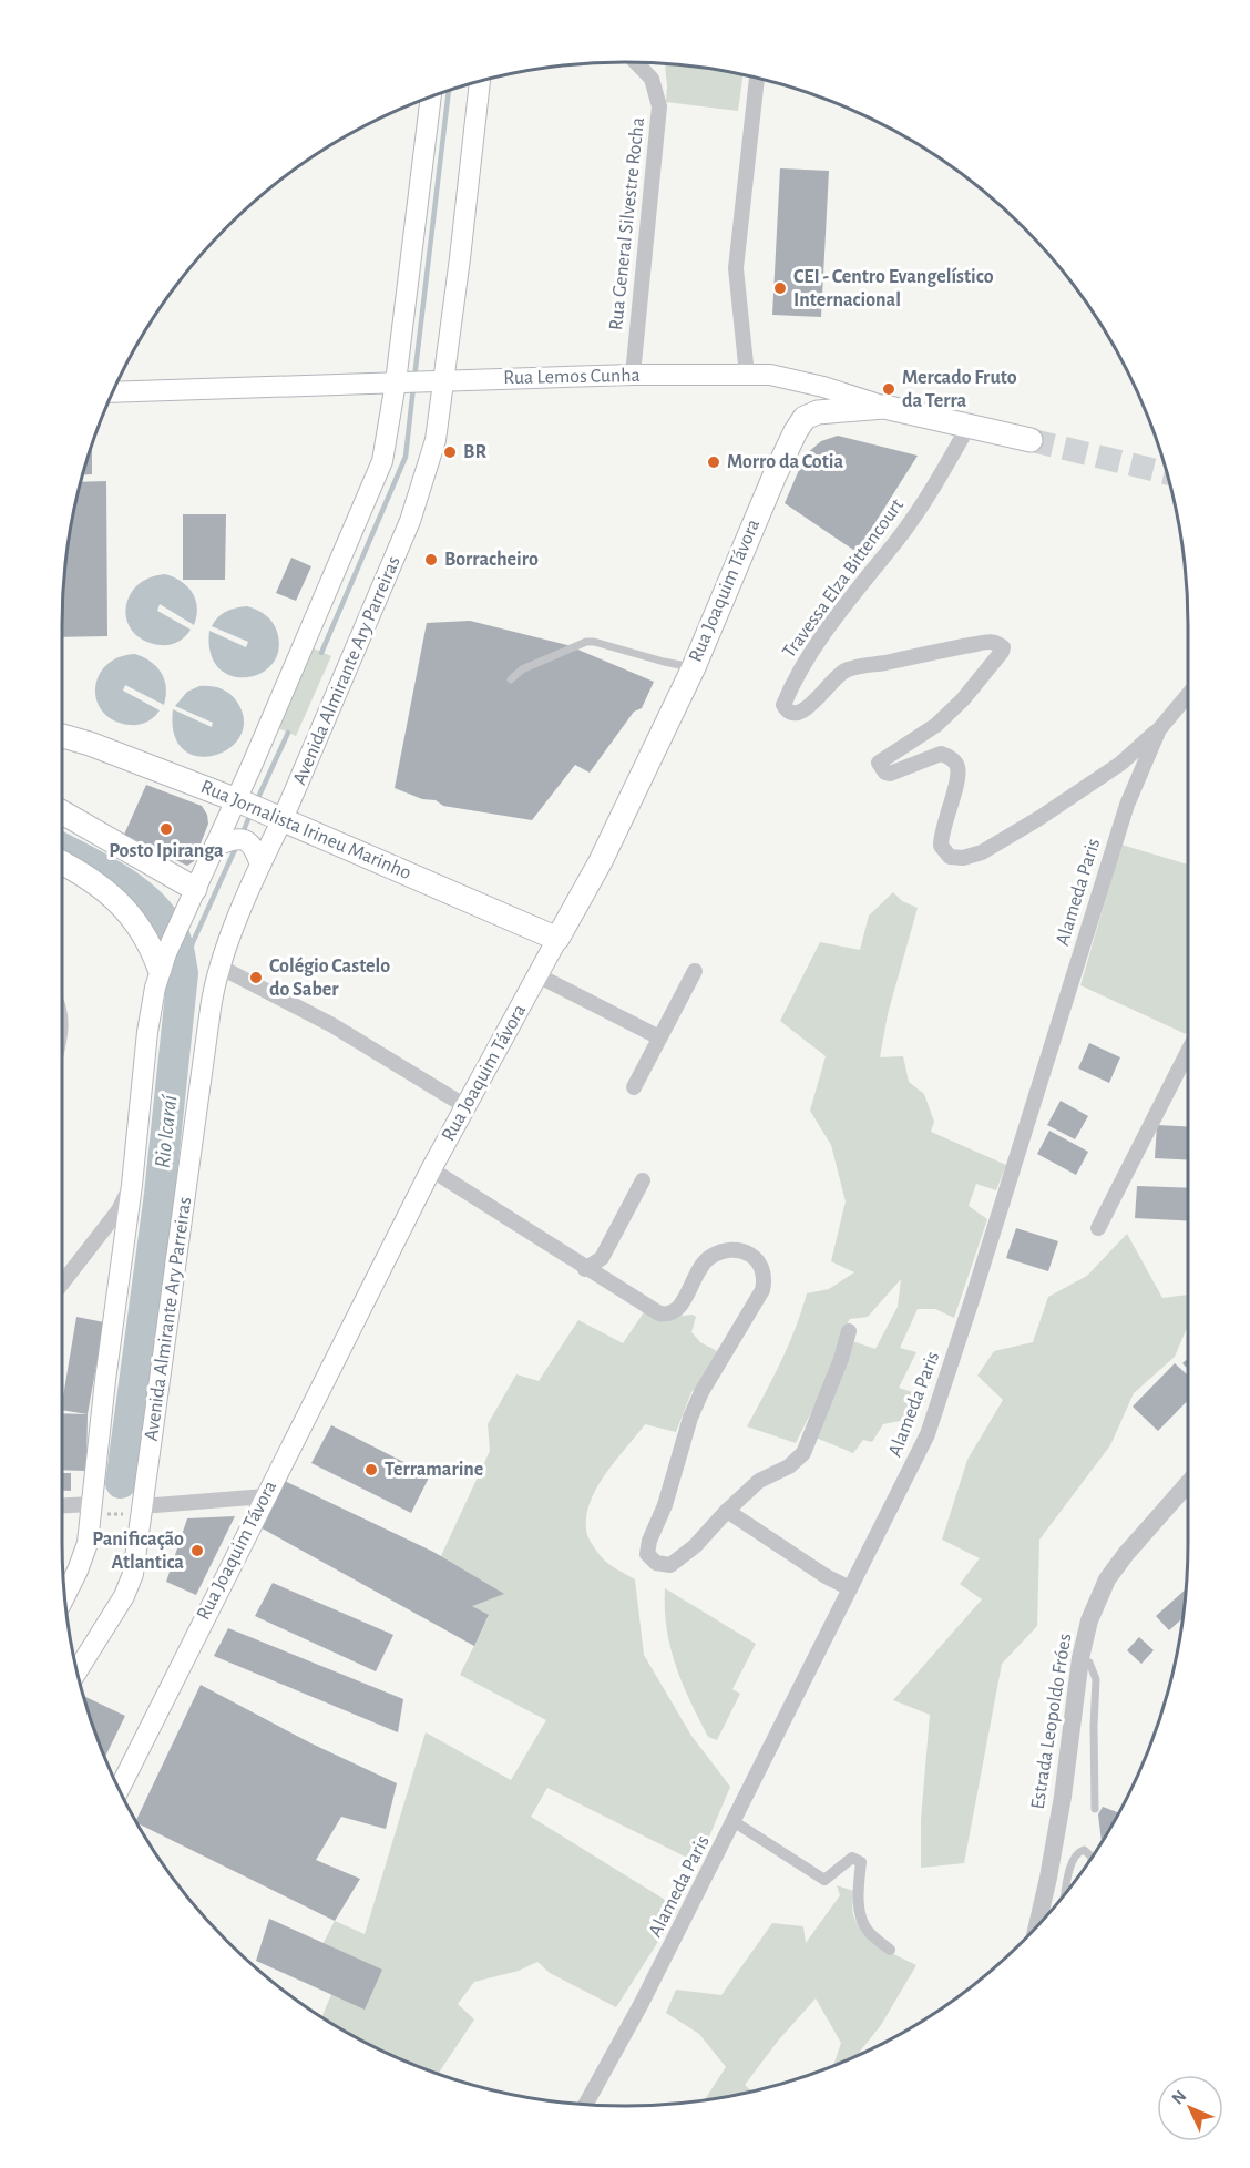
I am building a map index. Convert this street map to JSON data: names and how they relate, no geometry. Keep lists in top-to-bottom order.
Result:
{
  "streets": {
    "main road": [
      "Rua Lemos Cunha",
      "Rua Joaquim Távora",
      "Avenida Almirante Ary Parreiras",
      "Rua Jornalista Irineu Marinho"
    ],
    "street": [
      "Rua General Silvestre Rocha",
      "Travessa Elza Bittencourt",
      "Alameda Paris",
      "Estrada Leopoldo Fróes"
    ]
  },
  "crossings": [
    ["Rua General Silvestre Rocha", "Rua Lemos Cunha"],
    ["Rua Lemos Cunha", "Travessa Elza Bittencourt"],
    ["Rua Lemos Cunha", "Rua Joaquim Távora"],
    ["Rua Lemos Cunha", "Avenida Almirante Ary Parreiras"],
    ["Travessa Elza Bittencourt", "Alameda Paris"],
    ["Rua Joaquim Távora", "Rua Jornalista Irineu Marinho"],
    ["Avenida Almirante Ary Parreiras", "Rua Jornalista Irineu Marinho"]
  ],
  "water": ["Rio Icaraí"],
  "places": [
    "CEI - Centro Evangelístico Internacional",
    "Mercado Fruto da Terra",
    "BR",
    "Morro da Cotia",
    "Borracheiro",
    "Posto Ipiranga",
    "Colégio Castelo do Saber",
    "Terramarine",
    "Panificação Atlantica"
  ],
  "north": "top left"
}
